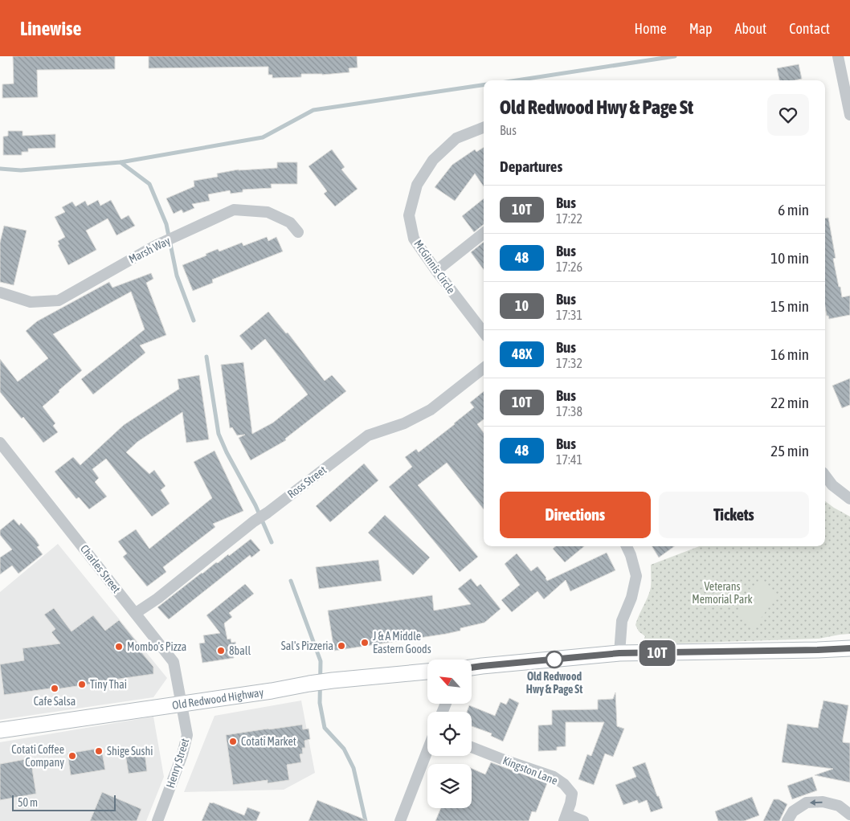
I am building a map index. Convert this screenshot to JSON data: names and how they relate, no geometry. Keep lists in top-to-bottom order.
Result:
{
  "streets": {
    "main road": ["Old Redwood Highway"],
    "street": [
      "Marsh Way",
      "McGinnis Circle",
      "Ross Street",
      "Charles Street",
      "Henry Street",
      "Kingston Lane"
    ]
  },
  "crossings": [
    ["Ross Street", "Charles Street"],
    ["Charles Street", "Old Redwood Highway"],
    ["Charles Street", "Henry Street"],
    ["Old Redwood Highway", "Henry Street"]
  ],
  "parks": ["Veterans Memorial Park"],
  "places": [
    "J & A Middle Eastern Goods",
    "Sal's Pizzeria",
    "Mombo's Pizza",
    "8ball",
    "Old Redwood Hwy & Page St",
    "Tiny Thai",
    "Cafe Salsa",
    "Cotati Market",
    "Shige Sushi",
    "Cotati Coffee Company"
  ],
  "lines": ["bus line 10T"],
  "scale_bar": "50 m",
  "north": "top left",
  "page": {
    "header": "Linewise",
    "nav": [
      "Home",
      "Map",
      "About",
      "Contact"
    ],
    "on_map": "10T",
    "heading": [
      ["Old Redwood Hwy & Page St", "Bus"],
      "Departures"
    ],
    "list": [
      {
        "mark": "10T",
        "name": "Bus",
        "note": "17:22",
        "value": "6 min"
      },
      {
        "mark": "48",
        "name": "Bus",
        "note": "17:26",
        "value": "10 min"
      },
      {
        "mark": "10",
        "name": "Bus",
        "note": "17:31",
        "value": "15 min"
      },
      {
        "mark": "48X",
        "name": "Bus",
        "note": "17:32",
        "value": "16 min"
      },
      {
        "mark": "10T",
        "name": "Bus",
        "note": "17:38",
        "value": "22 min"
      },
      {
        "mark": "48",
        "name": "Bus",
        "note": "17:41",
        "value": "25 min"
      }
    ],
    "buttons": ["Directions", "Tickets"],
    "scale": "50 m"
  }
}
